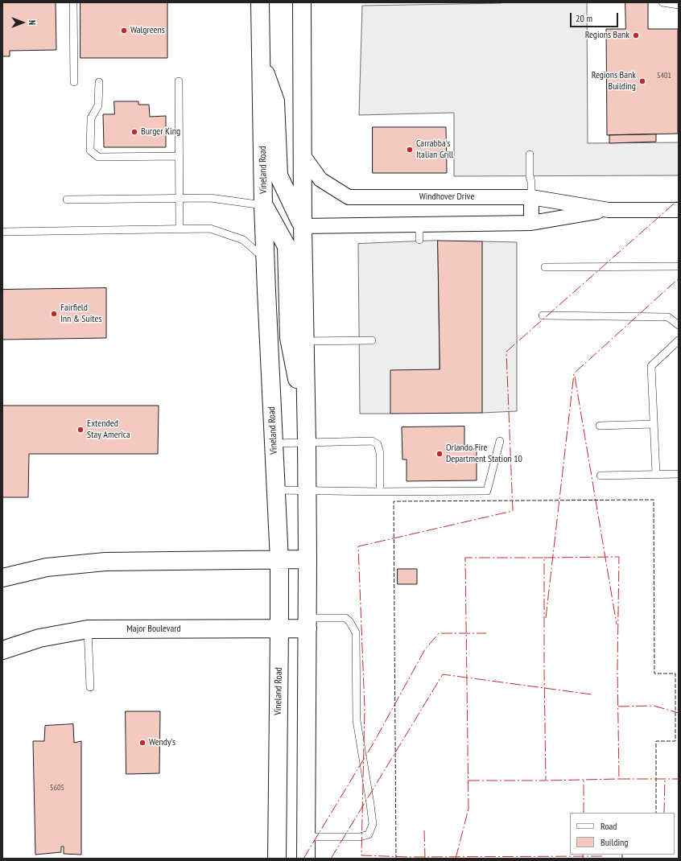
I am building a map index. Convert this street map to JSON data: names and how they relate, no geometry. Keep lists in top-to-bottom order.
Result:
{
  "streets": {
    "street": ["Vineland Road", "Windhover Drive", "Major Boulevard"]
  },
  "crossings": [
    ["Vineland Road", "Major Boulevard"]
  ],
  "places": [
    "Walgreens",
    "Regions Bank",
    "Regions Bank Building",
    "Burger King",
    "Carrabba's Italian Grill",
    "Fairfield Inn & Suites",
    "Extended Stay America",
    "Orlando Fire Department Station 10",
    "Wendy's"
  ],
  "house_numbers": ["5401", "5605"],
  "legend": ["Road", "Building"],
  "scale_bar": "20 m",
  "north": "right"
}
